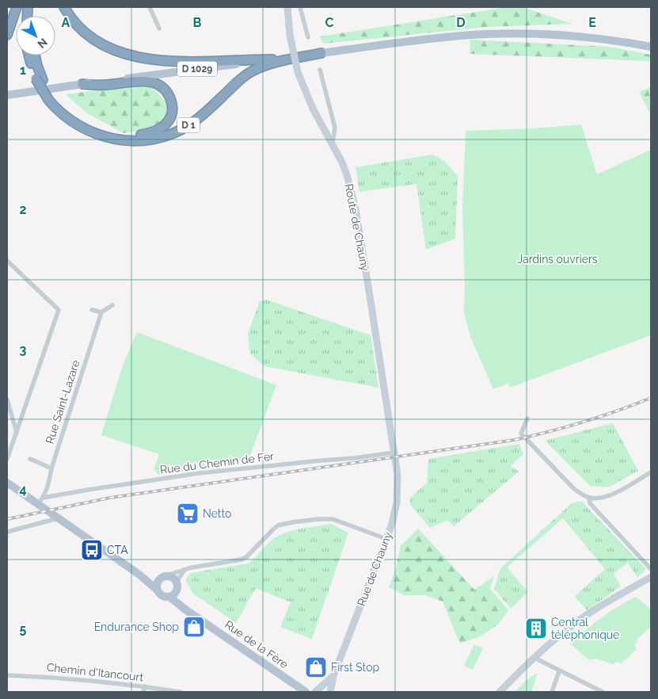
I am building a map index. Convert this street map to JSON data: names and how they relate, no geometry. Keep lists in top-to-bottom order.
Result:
{
  "streets": {
    "highway": ["D 1"],
    "main road": ["D 1029", "Rue de la Fère"],
    "street": [
      "Route de Chauny",
      "Rue Saint-Lazare",
      "Rue du Chemin de Fer",
      "Rue de Chauny",
      "Chemin d'Itancourt"
    ]
  },
  "crossings": [
    ["D 1029", "D 1"],
    ["Route de Chauny", "Rue du Chemin de Fer"],
    ["Route de Chauny", "Rue de Chauny"],
    ["Rue Saint-Lazare", "Rue du Chemin de Fer"],
    ["Rue du Chemin de Fer", "Rue de Chauny"]
  ],
  "parks": ["Jardins ouvriers"],
  "places": {
    "supermarket": ["Netto"],
    "bus stop": ["CTA"],
    "shop": ["Endurance Shop", "First Stop"],
    "building": ["Central téléphonique"]
  },
  "north": "bottom right",
  "grid": {
    "columns": [
      "A",
      "B",
      "C",
      "D",
      "E"
    ],
    "rows": [
      "1",
      "2",
      "3",
      "4",
      "5"
    ]
  }
}
